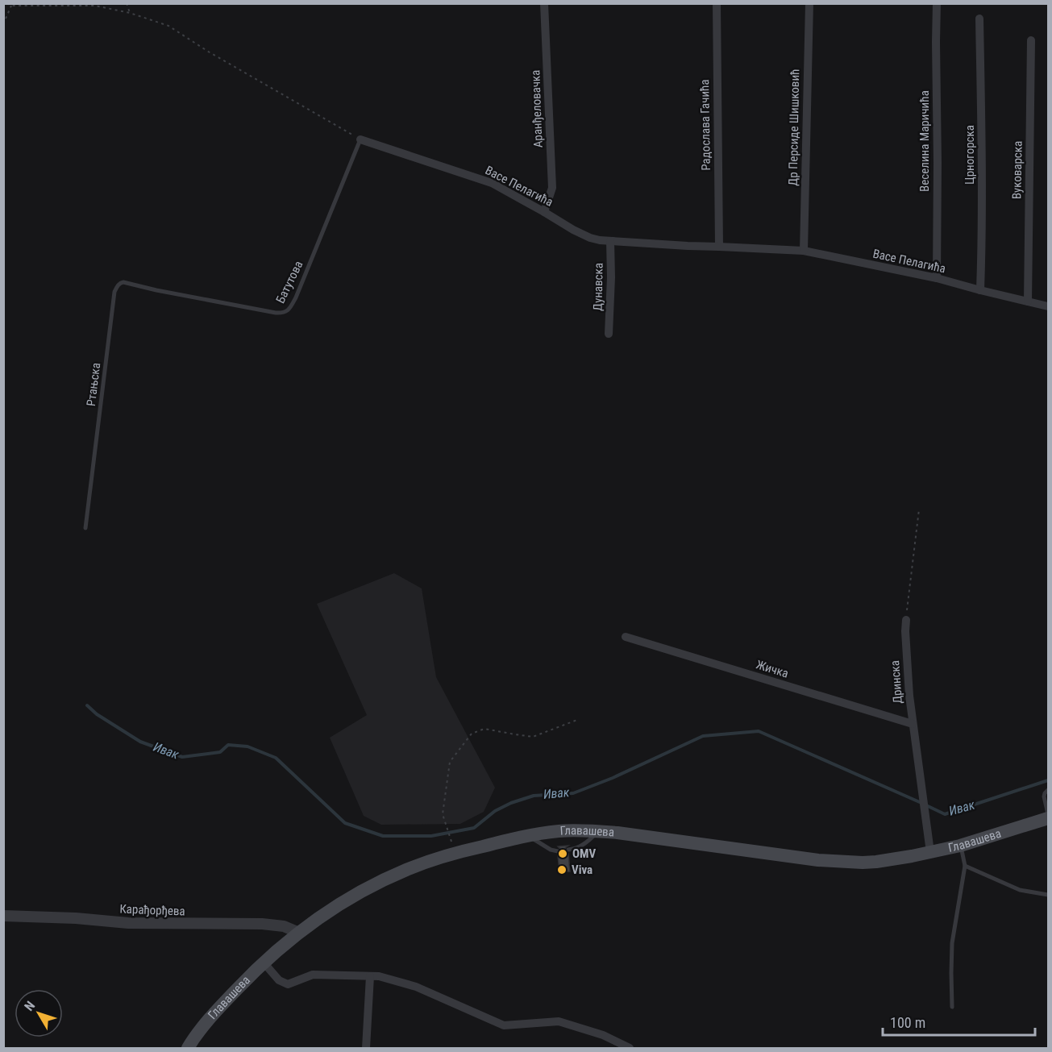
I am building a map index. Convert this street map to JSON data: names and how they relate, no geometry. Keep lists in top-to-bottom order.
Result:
{
  "streets": {
    "main road": ["Главашева"],
    "street": [
      "Аранђеловачка",
      "Радослава Гачића",
      "Др Персиде Шишковић",
      "Веселина Маричића",
      "Црногорска",
      "Вуковарска",
      "Васе Пелагића",
      "Дунавска",
      "Жичка",
      "Дринска",
      "Карађорђева"
    ],
    "lane": ["Батутова", "Ртањска"]
  },
  "crossings": [
    ["Аранђеловачка", "Васе Пелагића"],
    ["Радослава Гачића", "Васе Пелагића"],
    ["Др Персиде Шишковић", "Васе Пелагића"],
    ["Веселина Маричића", "Васе Пелагића"],
    ["Црногорска", "Васе Пелагића"],
    ["Вуковарска", "Васе Пелагића"],
    ["Васе Пелагића", "Батутова"],
    ["Васе Пелагића", "Дунавска"],
    ["Батутова", "Ртањска"],
    ["Жичка", "Дринска"],
    ["Дринска", "Главашева"],
    ["Главашева", "Карађорђева"]
  ],
  "water": ["Ивак"],
  "places": ["OMV", "Viva"],
  "scale_bar": "100 m",
  "north": "top left"
}
